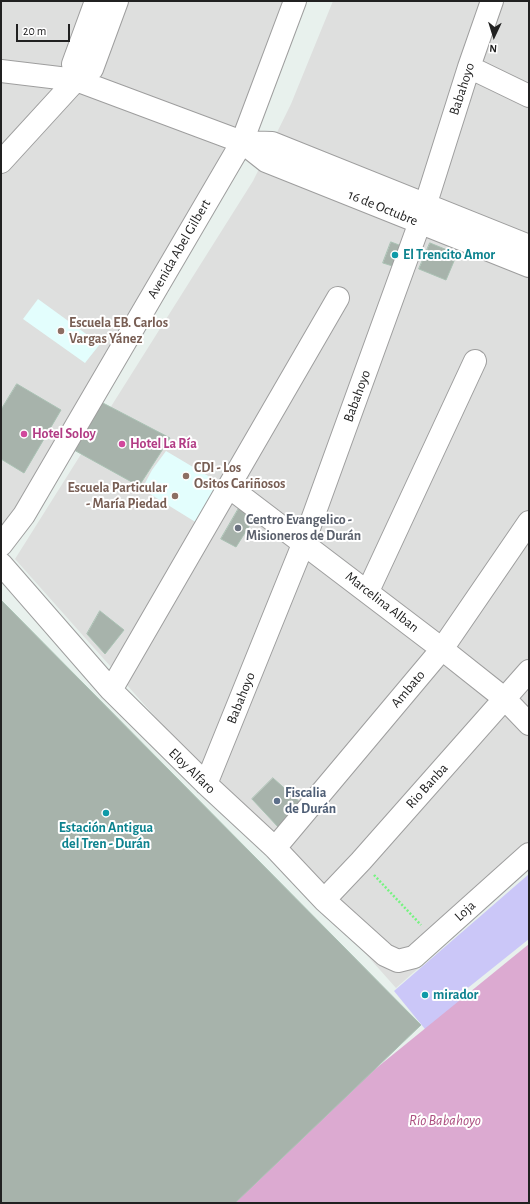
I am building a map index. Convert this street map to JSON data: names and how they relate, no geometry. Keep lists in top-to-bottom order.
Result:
{
  "streets": {
    "street": [
      "Babahoyo",
      "16 de Octubre",
      "Avenida Abel Gilbert",
      "Marcelina Alban",
      "Ambato",
      "Eloy Alfaro",
      "Rio Banba",
      "Loja"
    ]
  },
  "crossings": [
    ["Babahoyo", "16 de Octubre"],
    ["Babahoyo", "Marcelina Alban"],
    ["Babahoyo", "Eloy Alfaro"],
    ["16 de Octubre", "Avenida Abel Gilbert"],
    ["Marcelina Alban", "Ambato"],
    ["Marcelina Alban", "Rio Banba"],
    ["Ambato", "Eloy Alfaro"],
    ["Eloy Alfaro", "Rio Banba"],
    ["Eloy Alfaro", "Loja"]
  ],
  "water": ["Río Babahoyo"],
  "places": [
    "El Trencito Amor",
    "Escuela EB. Carlos Vargas Yánez",
    "Hotel Soloy",
    "Hotel La Ría",
    "CDI - Los Ositos Cariñosos",
    "Escuela Particular - María Piedad",
    "Centro Evangelico - Misioneros de Durán",
    "Fiscalia de Durán",
    "Estación Antigua del Tren - Durán",
    "mirador"
  ],
  "scale_bar": "20 m",
  "north": "bottom"
}
